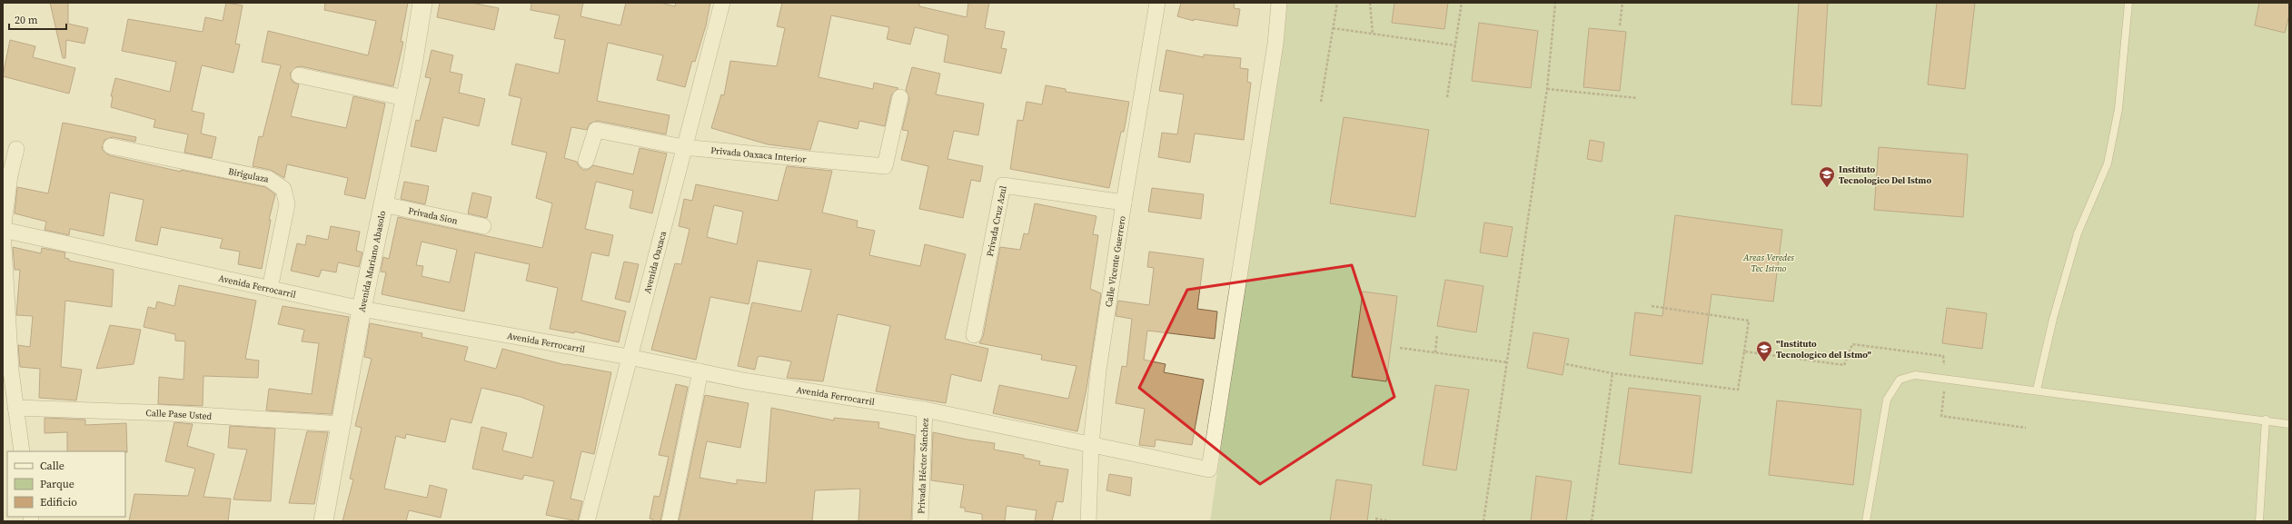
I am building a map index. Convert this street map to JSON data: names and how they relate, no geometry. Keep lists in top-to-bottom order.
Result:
{
  "streets": {
    "street": [
      "Privada Oaxaca Interior",
      "Birigulaza",
      "Privada Sion",
      "Privada Cruz Azul",
      "Calle Vicente Guerrero",
      "Avenida Mariano Abasolo",
      "Avenida Oaxaca",
      "Avenida Ferrocarril",
      "Calle Pase Usted",
      "Privada Héctor Sánchez"
    ]
  },
  "crossings": [
    ["Privada Oaxaca Interior", "Avenida Oaxaca"],
    ["Birigulaza", "Avenida Ferrocarril"],
    ["Privada Sion", "Avenida Mariano Abasolo"],
    ["Privada Cruz Azul", "Calle Vicente Guerrero"],
    ["Calle Vicente Guerrero", "Avenida Ferrocarril"],
    ["Avenida Mariano Abasolo", "Avenida Ferrocarril"],
    ["Avenida Mariano Abasolo", "Calle Pase Usted"],
    ["Avenida Oaxaca", "Avenida Ferrocarril"],
    ["Avenida Ferrocarril", "Privada Héctor Sánchez"]
  ],
  "parks": ["Areas Veredes Tec Istmo"],
  "places": {
    "school or university": ["Instituto Tecnologico Del Istmo", "\"Instituto Tecnologico del Istmo\""]
  },
  "legend": ["Calle", "Parque", "Edificio"],
  "scale_bar": "20 m"
}
